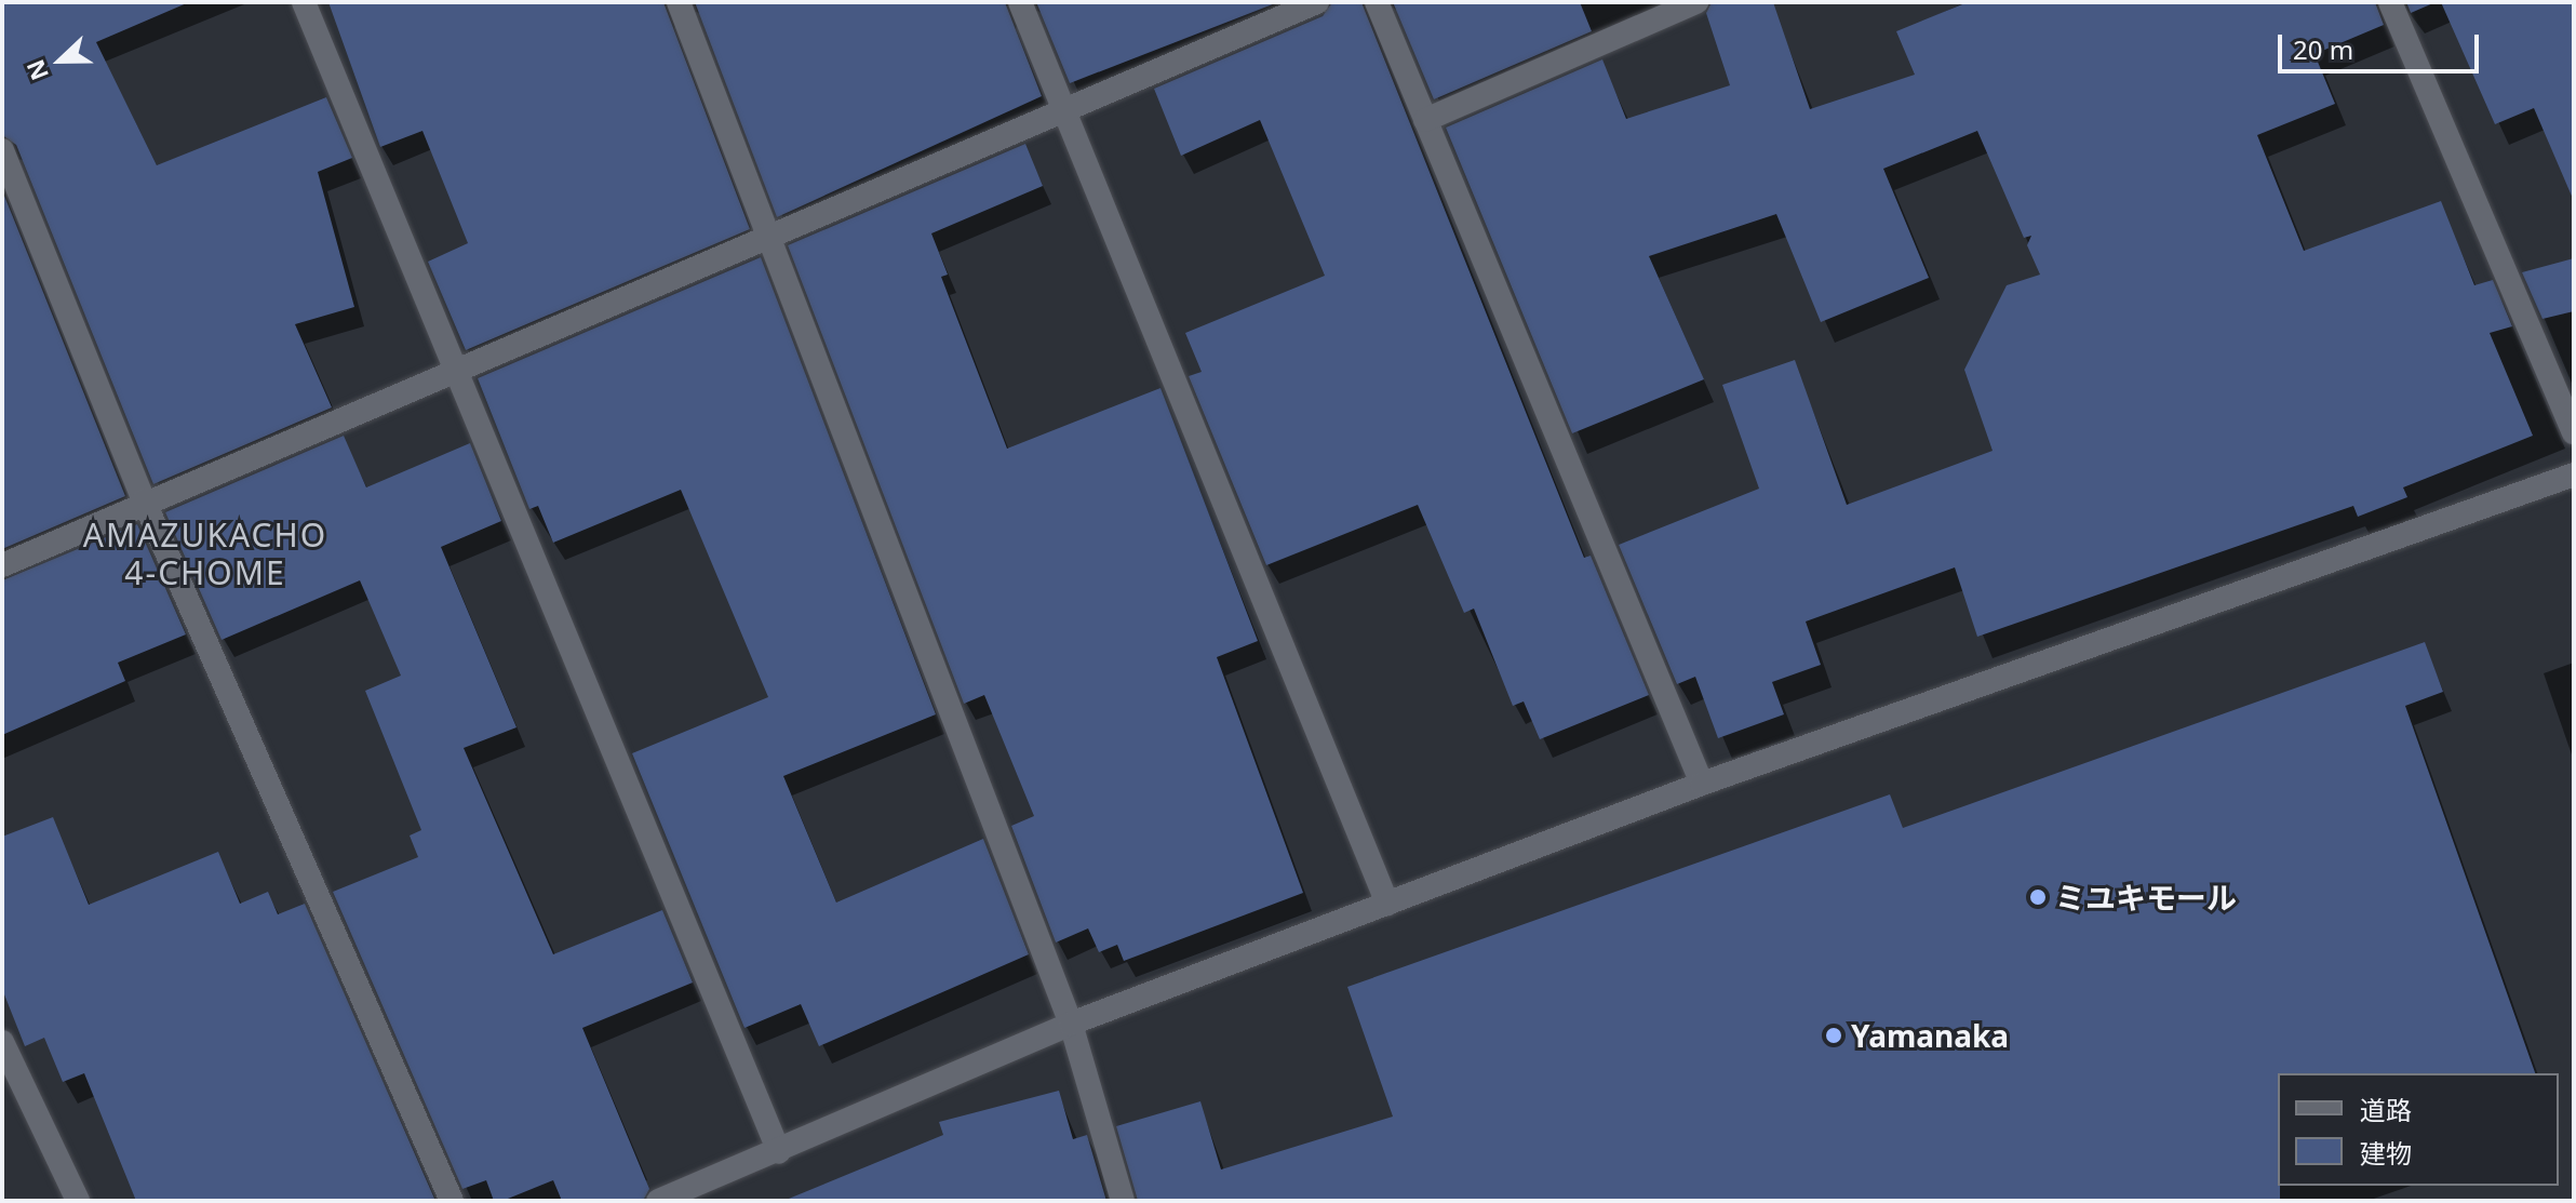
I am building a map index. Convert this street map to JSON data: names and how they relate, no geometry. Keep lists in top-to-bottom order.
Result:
{
  "districts": ["AMAZUKACHO 4-CHOME"],
  "places": ["ミユキモール", "Yamanaka"],
  "legend": ["道路", "建物"],
  "scale_bar": "20 m",
  "north": "left"
}
